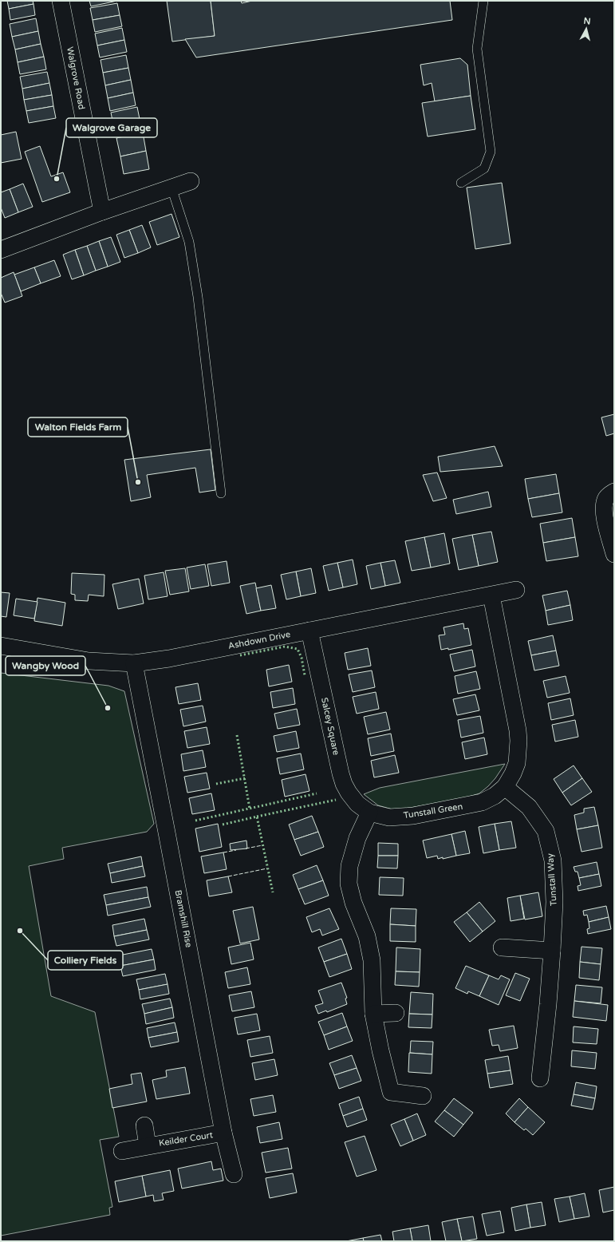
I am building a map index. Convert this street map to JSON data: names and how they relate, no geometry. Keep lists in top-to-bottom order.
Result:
{
  "streets": {
    "street": [
      "Walgrove Road",
      "Ashdown Drive",
      "Salcey Square",
      "Tunstall Green",
      "Tunstall Way",
      "Bramshill Rise",
      "Keilder Court"
    ]
  },
  "crossings": [
    ["Ashdown Drive", "Salcey Square"],
    ["Ashdown Drive", "Tunstall Green"],
    ["Ashdown Drive", "Bramshill Rise"],
    ["Salcey Square", "Tunstall Green"],
    ["Tunstall Green", "Tunstall Way"],
    ["Bramshill Rise", "Keilder Court"]
  ],
  "places": [
    "Walgrove Garage",
    "Walton Fields Farm",
    "Wangby Wood",
    "Colliery Fields"
  ],
  "north": "top"
}
